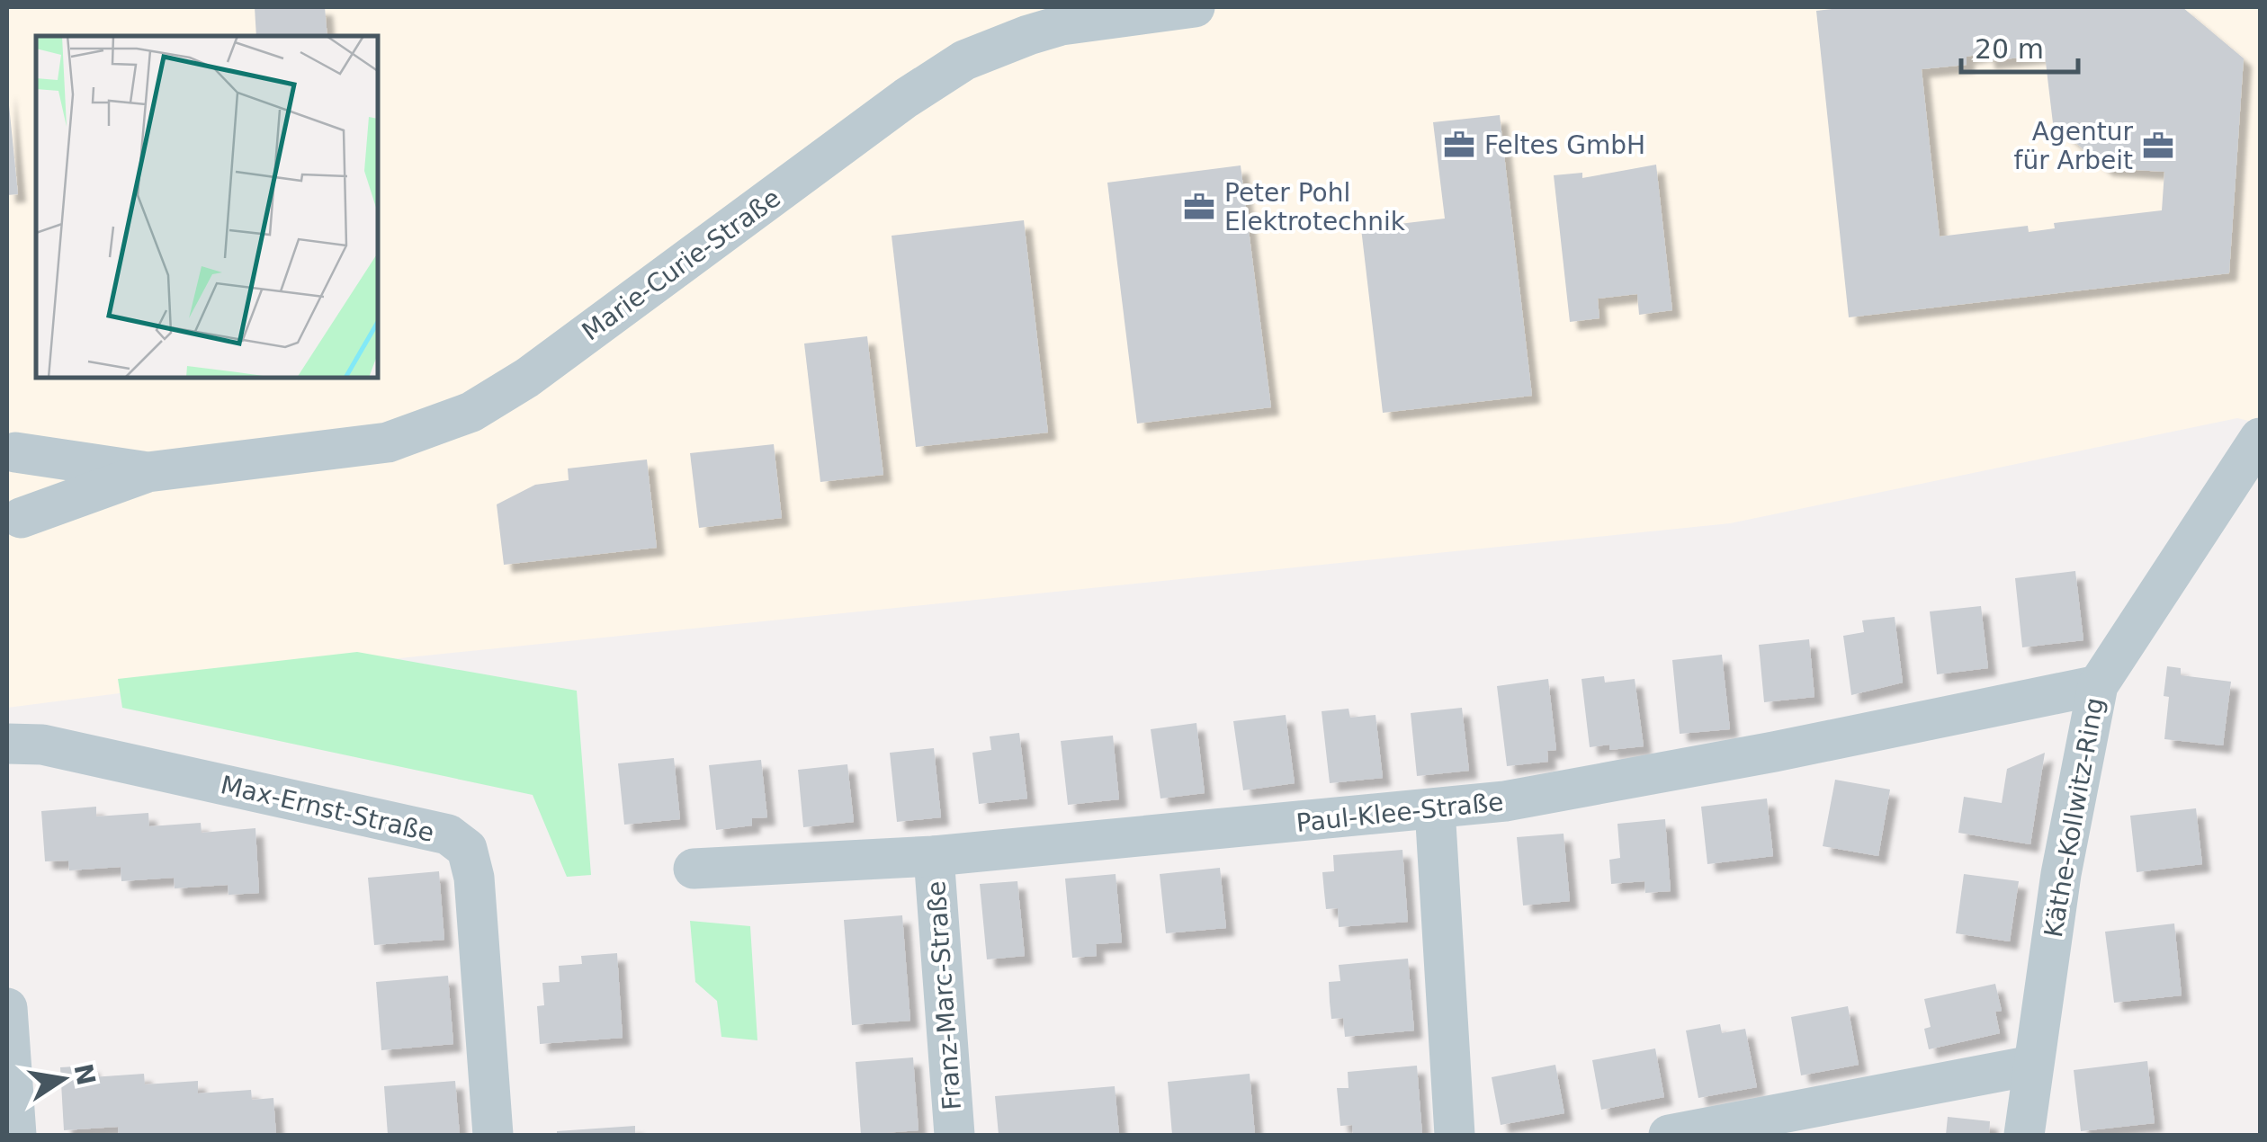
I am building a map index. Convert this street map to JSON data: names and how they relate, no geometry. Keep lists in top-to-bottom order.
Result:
{
  "streets": {
    "street": [
      "Marie-Curie-Straße",
      "Max-Ernst-Straße",
      "Paul-Klee-Straße",
      "Käthe-Kollwitz-Ring",
      "Franz-Marc-Straße"
    ]
  },
  "crossings": [
    ["Paul-Klee-Straße", "Käthe-Kollwitz-Ring"],
    ["Paul-Klee-Straße", "Franz-Marc-Straße"]
  ],
  "places": {
    "office": ["Feltes GmbH", "Agentur für Arbeit", "Peter Pohl Elektrotechnik"]
  },
  "scale_bar": "20 m",
  "north": "right"
}
